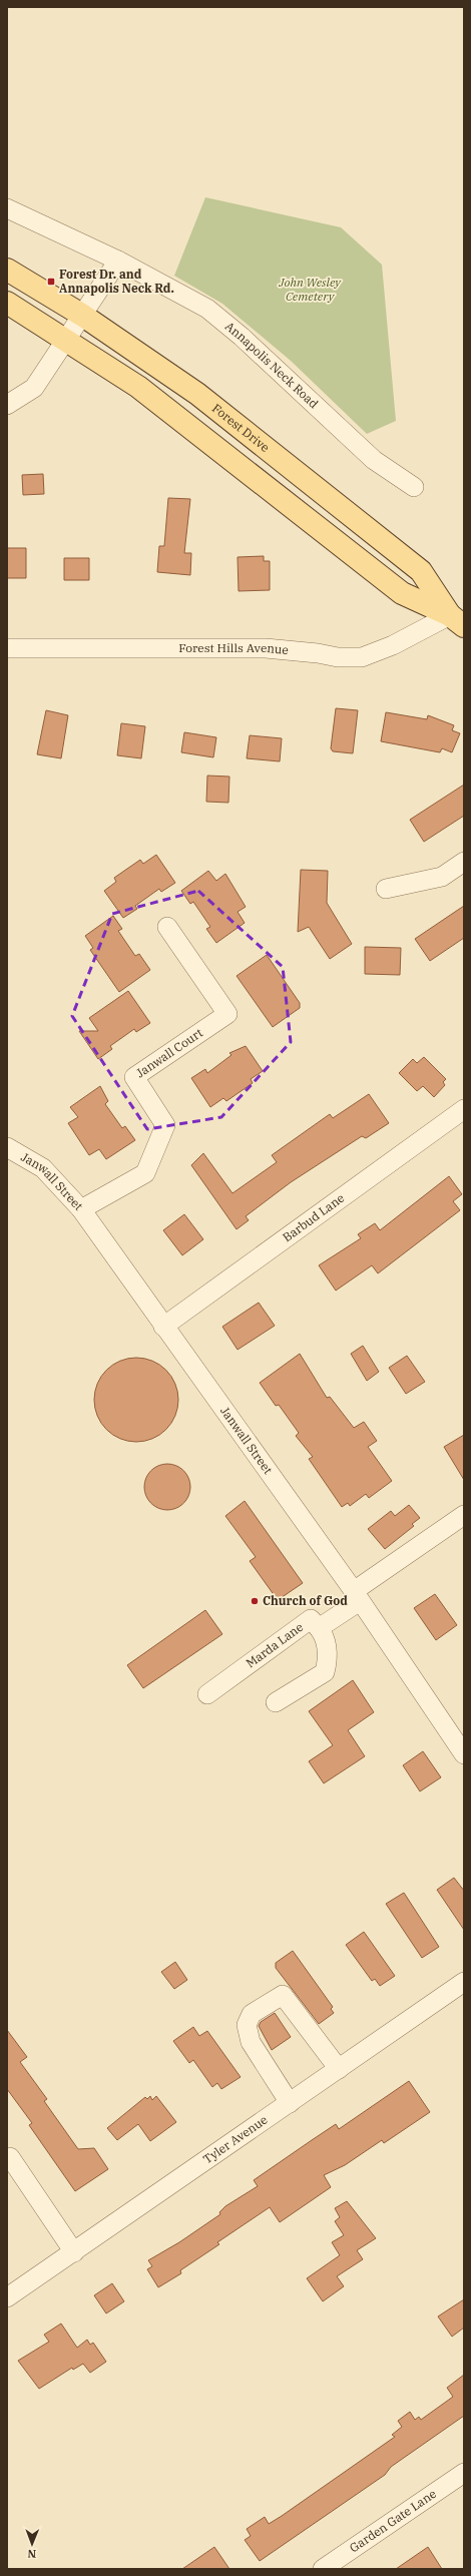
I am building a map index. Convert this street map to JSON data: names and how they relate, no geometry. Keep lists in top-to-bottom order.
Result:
{
  "streets": {
    "main road": ["Forest Drive"],
    "street": [
      "Annapolis Neck Road",
      "Forest Hills Avenue",
      "Janwall Court",
      "Janwall Street",
      "Barbud Lane",
      "Marda Lane",
      "Tyler Avenue",
      "Garden Gate Lane"
    ]
  },
  "crossings": [
    ["Forest Drive", "Forest Hills Avenue"],
    ["Janwall Court", "Janwall Street"],
    ["Janwall Street", "Barbud Lane"],
    ["Janwall Street", "Marda Lane"]
  ],
  "parks": ["John Wesley Cemetery"],
  "places": {
    "transit": ["Forest Dr. and Annapolis Neck Rd."],
    "other": ["Church of God"]
  },
  "north": "bottom"
}
